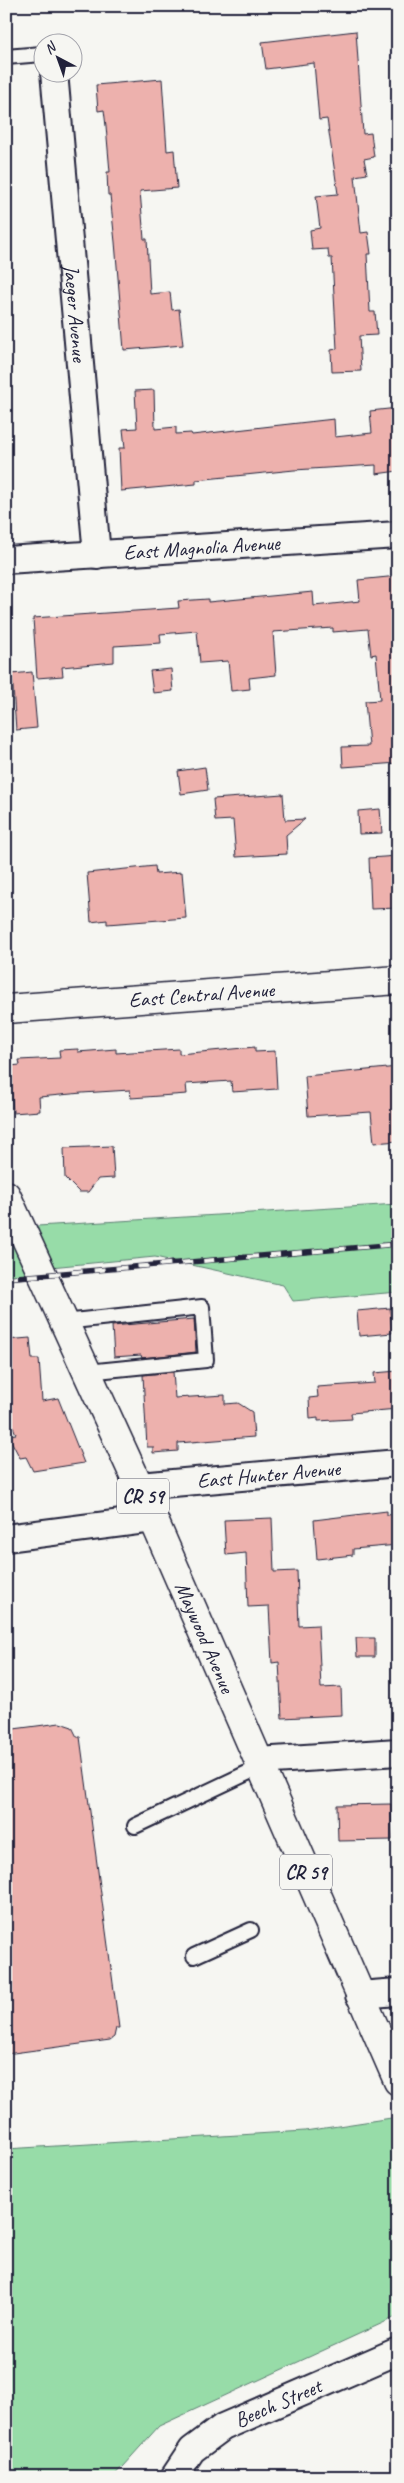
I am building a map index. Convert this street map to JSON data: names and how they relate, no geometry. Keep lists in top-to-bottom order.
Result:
{
  "streets": {
    "main road": ["East Central Avenue", "CR 59", "Maywood Avenue"],
    "street": [
      "Jaeger Avenue",
      "East Magnolia Avenue",
      "East Hunter Avenue",
      "Beech Street"
    ]
  },
  "crossings": [
    ["Jaeger Avenue", "East Magnolia Avenue"],
    ["East Hunter Avenue", "Maywood Avenue"]
  ],
  "north": "top left"
}
